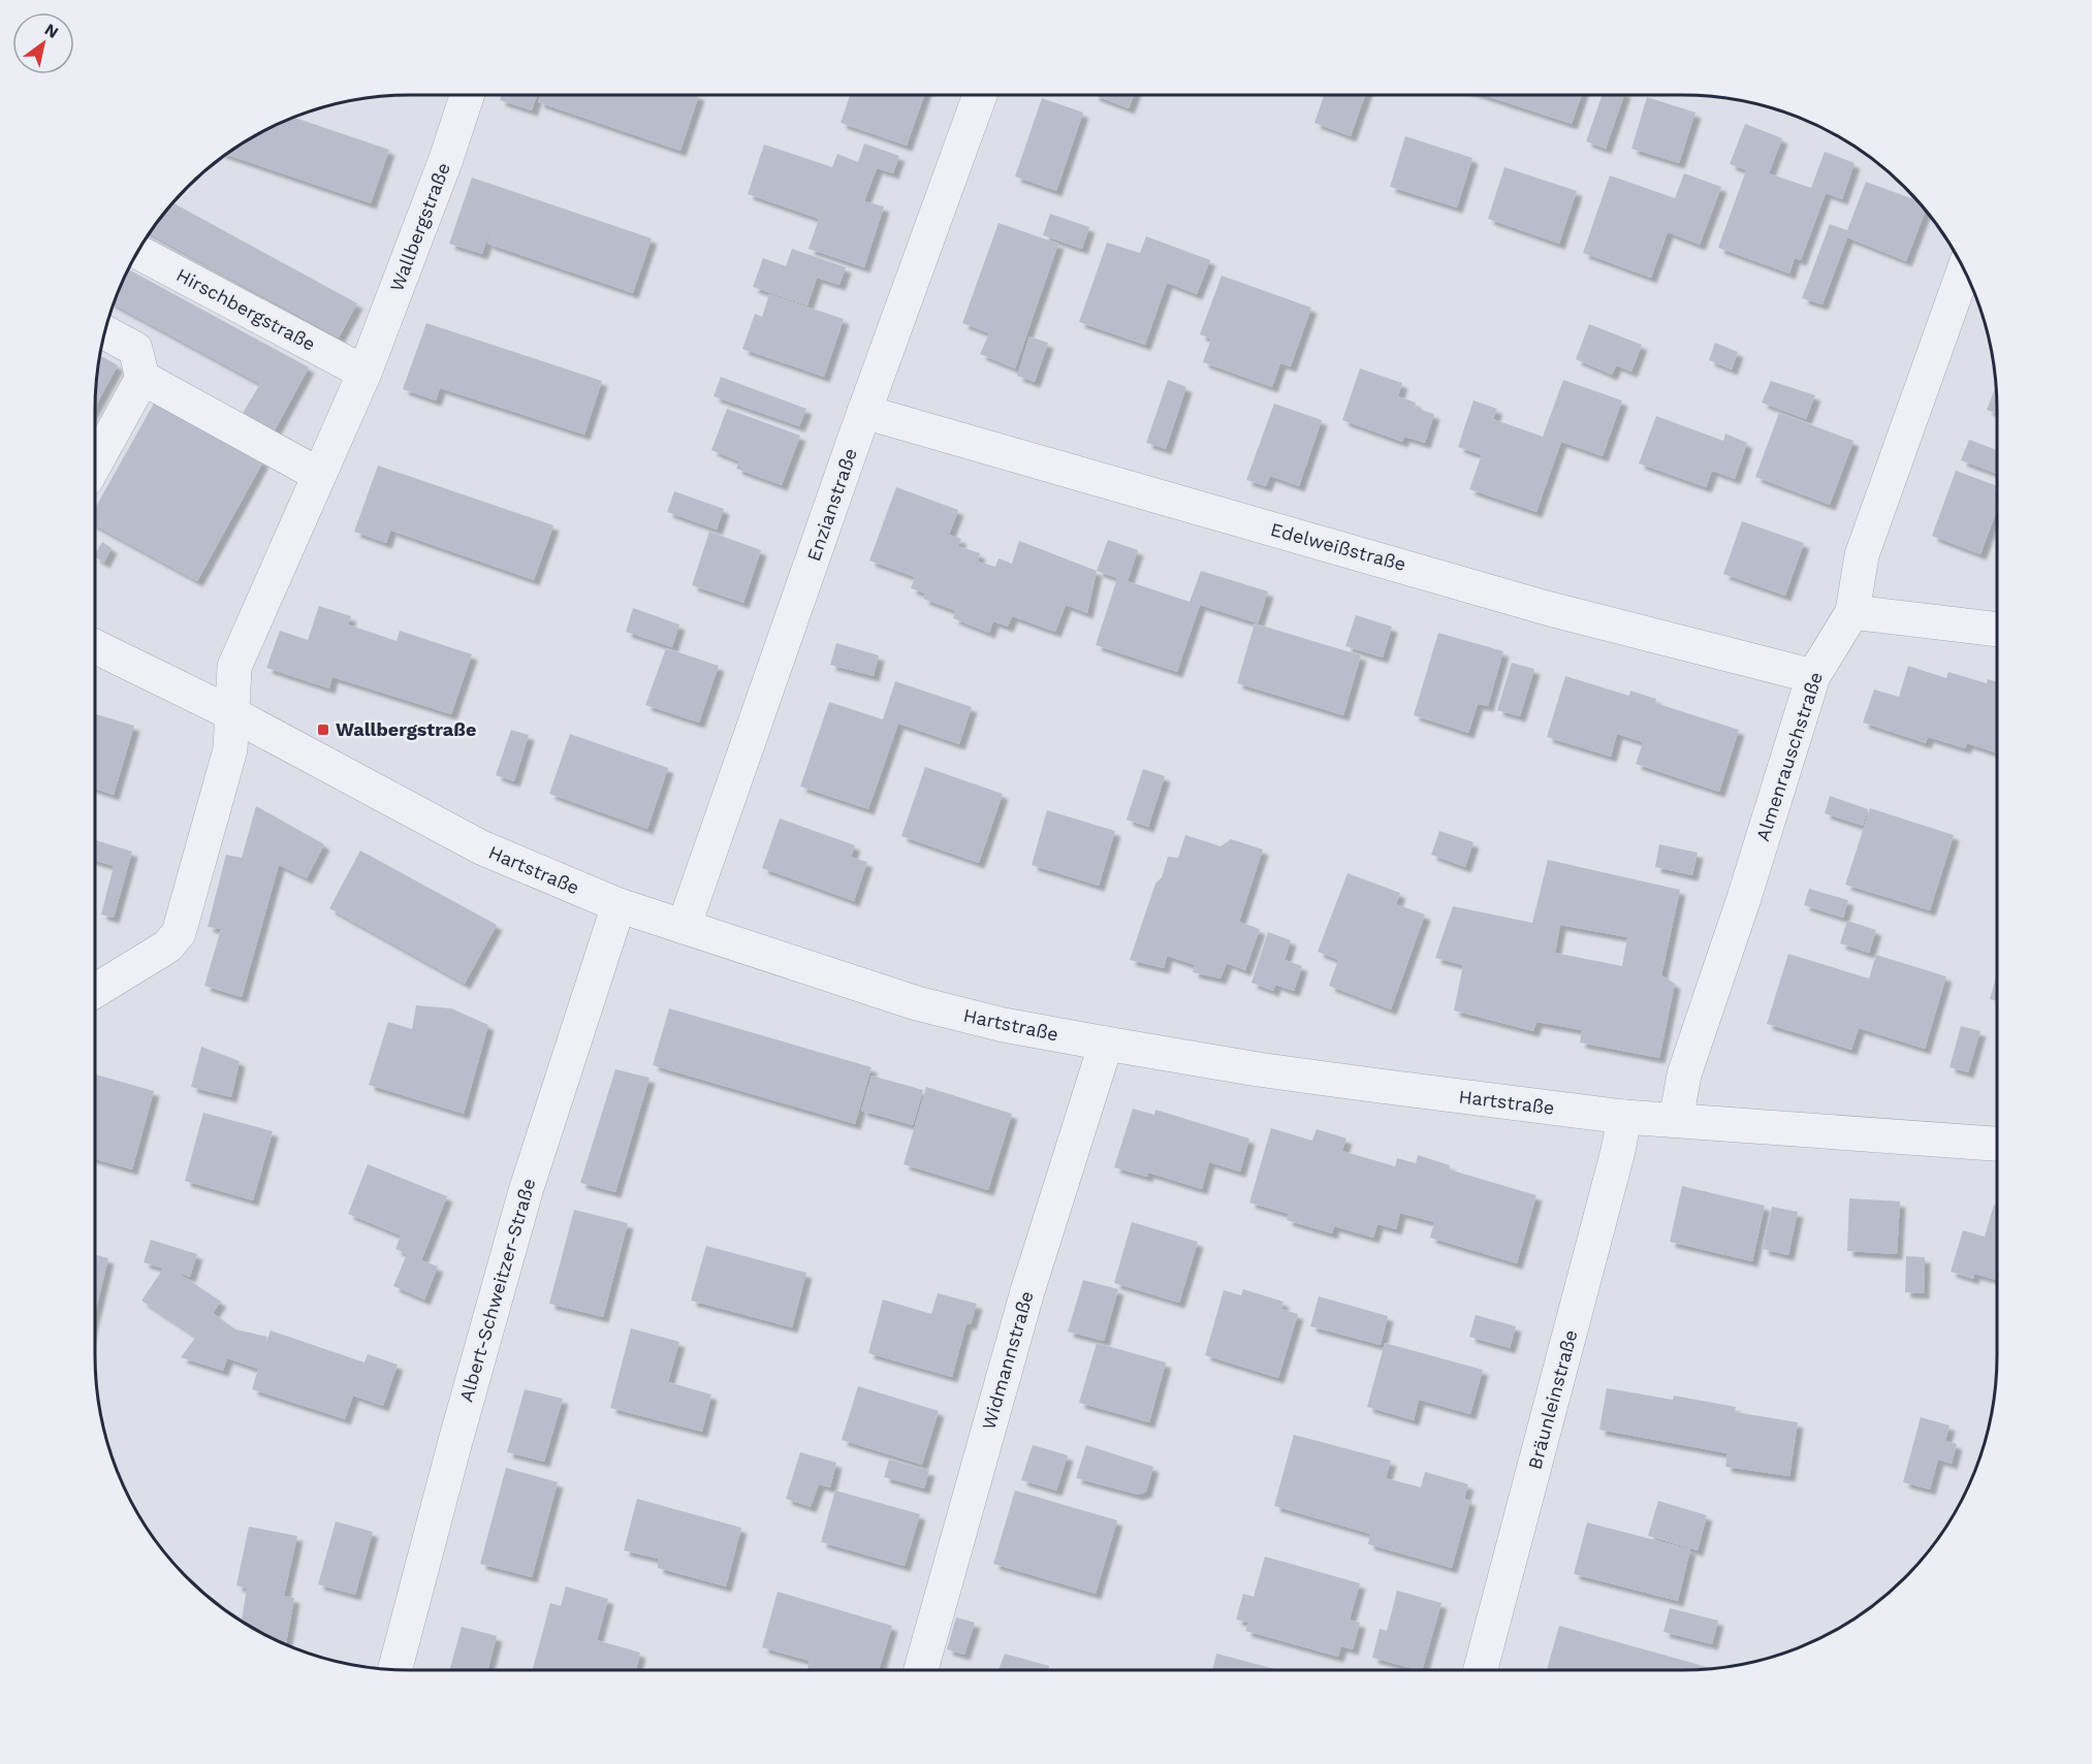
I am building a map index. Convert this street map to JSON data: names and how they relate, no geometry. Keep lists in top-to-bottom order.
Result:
{
  "streets": {
    "street": [
      "Wallbergstraße",
      "Hirschbergstraße",
      "Enzianstraße",
      "Edelweißstraße",
      "Almenrauschstraße",
      "Hartstraße",
      "Albert-Schweitzer-Straße",
      "Widmannstraße",
      "Bräunleinstraße"
    ]
  },
  "crossings": [
    ["Wallbergstraße", "Hirschbergstraße"],
    ["Wallbergstraße", "Hartstraße"],
    ["Enzianstraße", "Edelweißstraße"],
    ["Enzianstraße", "Hartstraße"],
    ["Edelweißstraße", "Almenrauschstraße"],
    ["Almenrauschstraße", "Hartstraße"],
    ["Hartstraße", "Albert-Schweitzer-Straße"],
    ["Hartstraße", "Widmannstraße"],
    ["Hartstraße", "Bräunleinstraße"]
  ],
  "places": {
    "transit": ["Wallbergstraße"]
  },
  "north": "top right"
}
